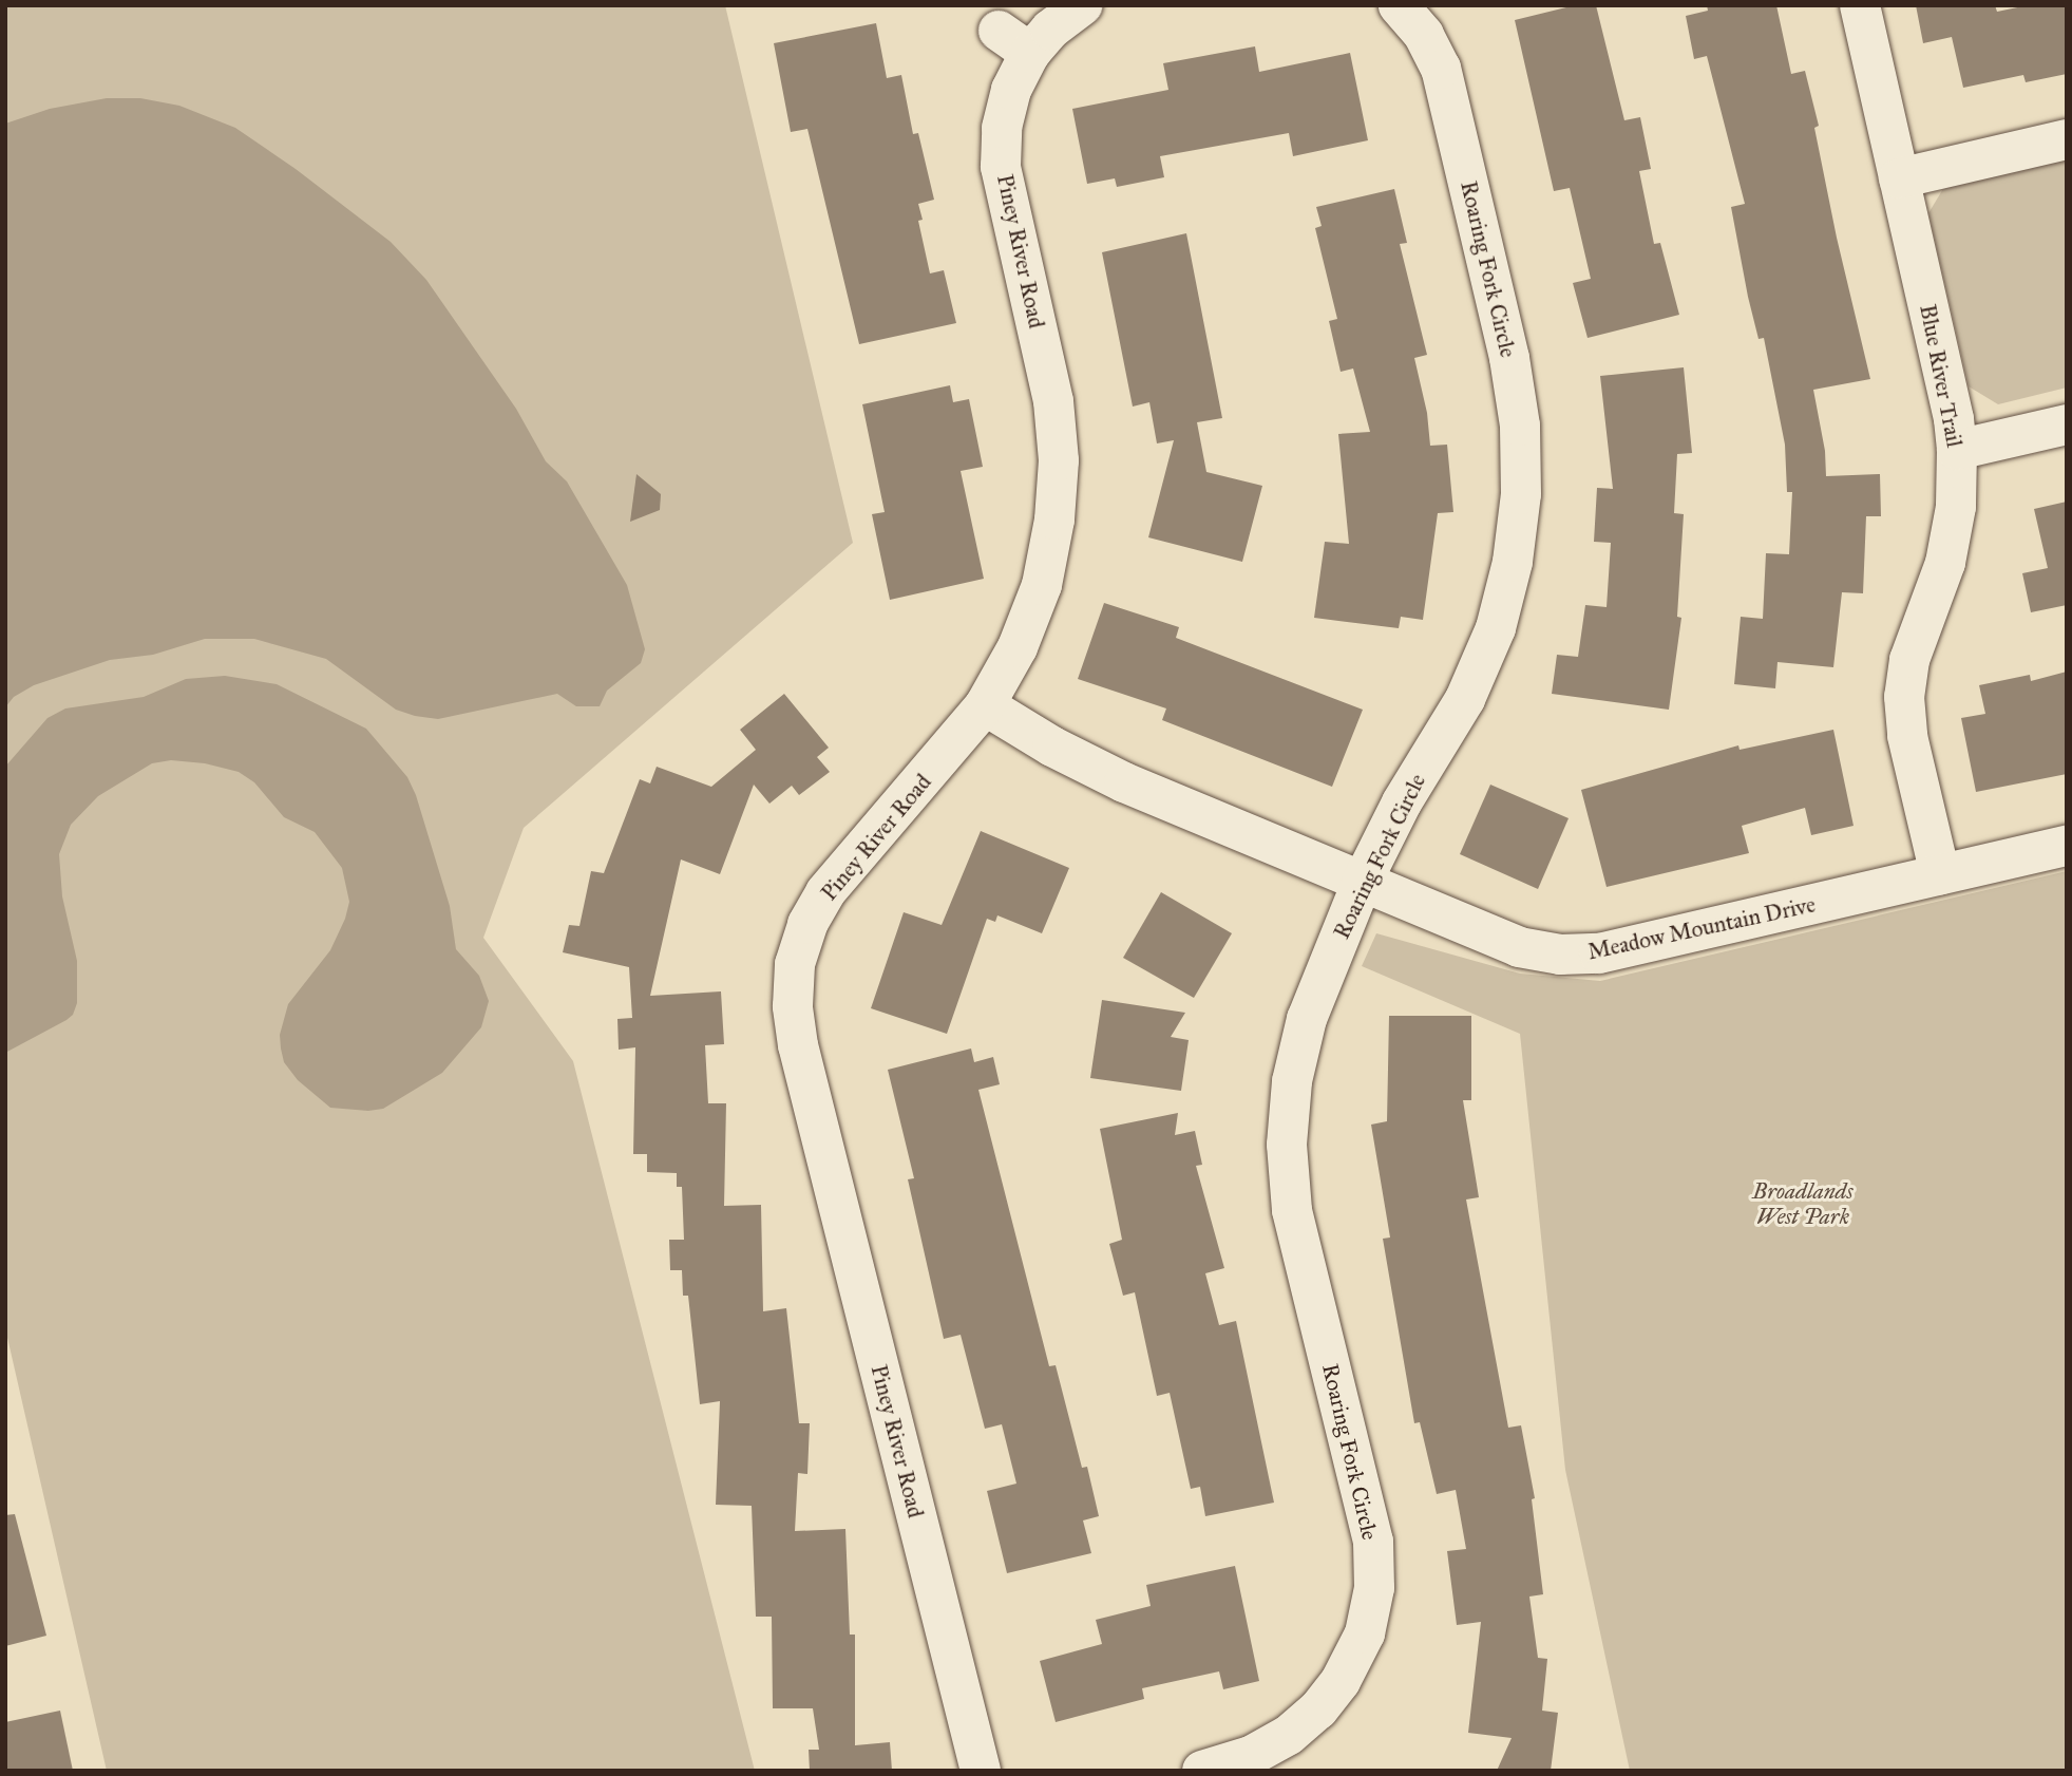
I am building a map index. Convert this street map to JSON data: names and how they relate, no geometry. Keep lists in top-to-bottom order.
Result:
{
  "streets": {
    "street": [
      "Piney River Road",
      "Roaring Fork Circle",
      "Blue River Trail",
      "Meadow Mountain Drive"
    ]
  },
  "crossings": [
    ["Piney River Road", "Meadow Mountain Drive"],
    ["Roaring Fork Circle", "Meadow Mountain Drive"],
    ["Blue River Trail", "Meadow Mountain Drive"]
  ],
  "parks": ["Broadlands West Park"]
}
